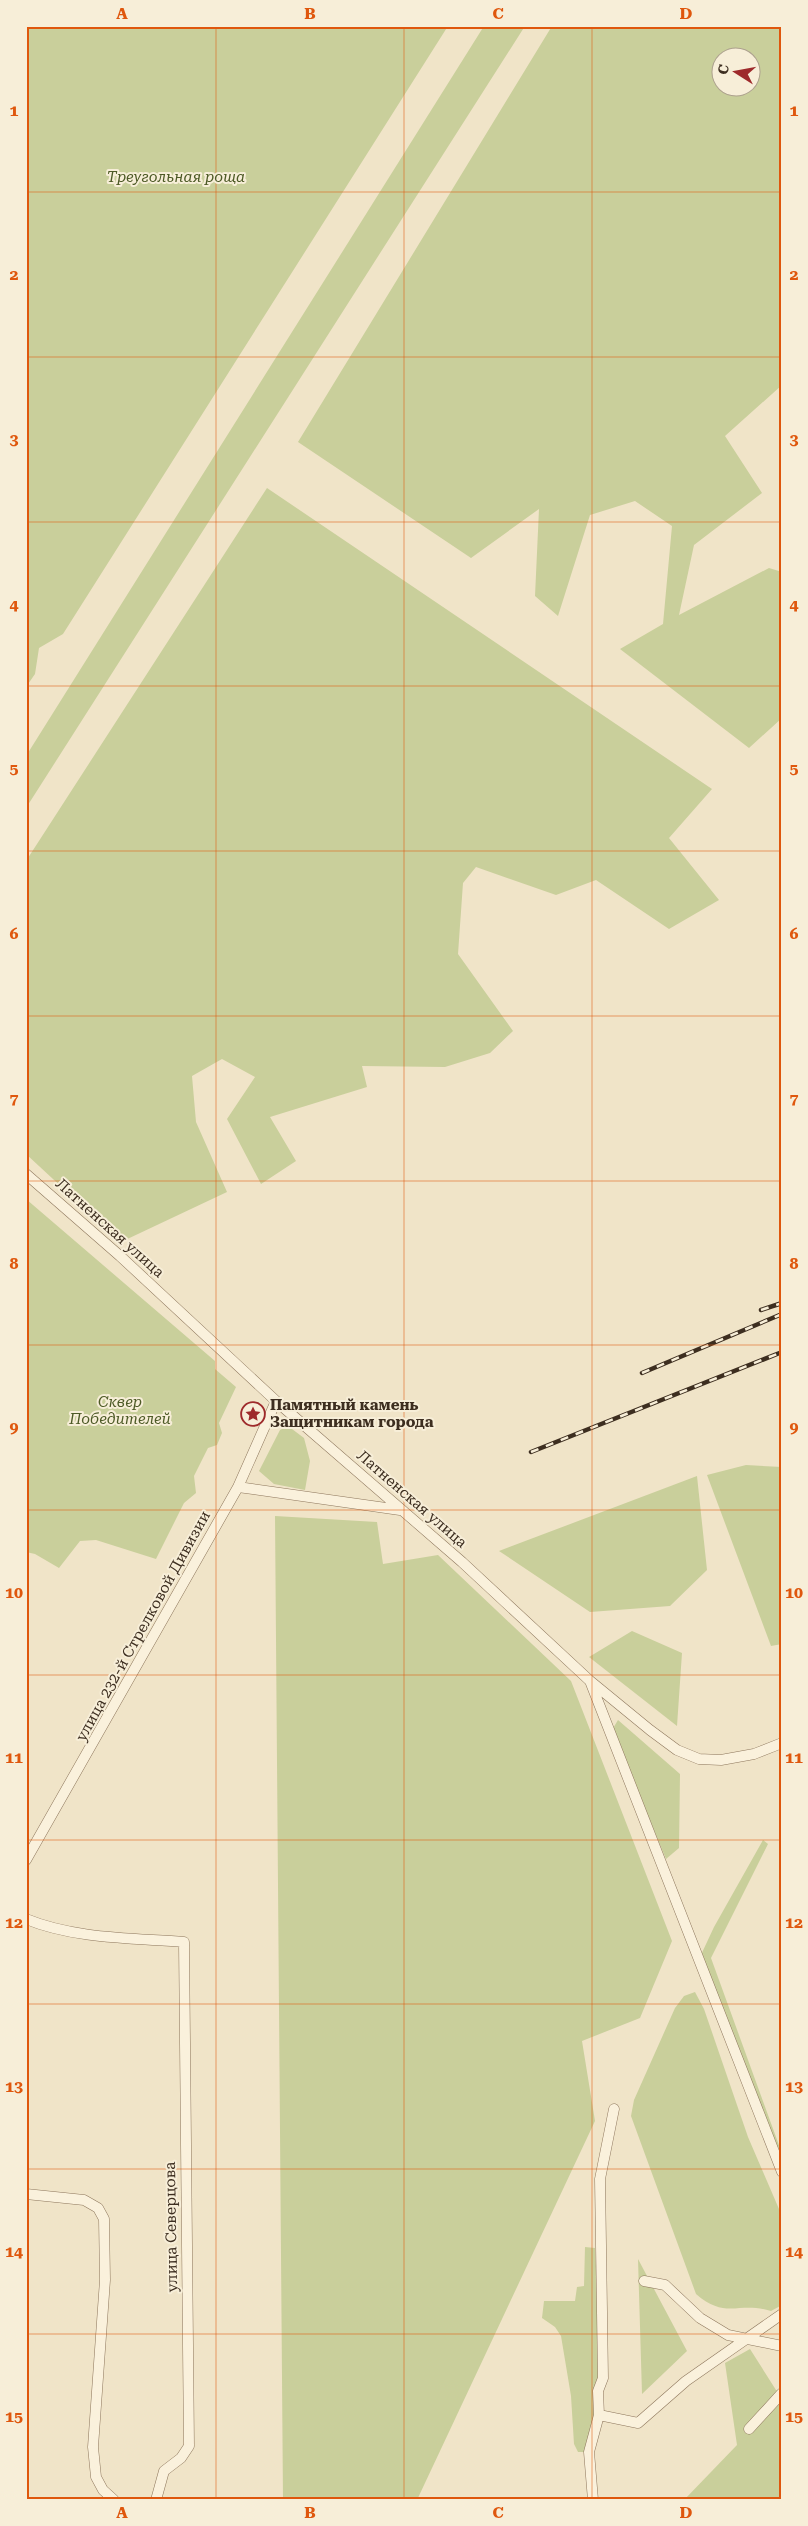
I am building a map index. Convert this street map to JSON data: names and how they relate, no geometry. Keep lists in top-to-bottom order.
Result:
{
  "streets": {
    "street": ["Латненская улица", "улица 232-й Стрелковой Дивизии", "улица Северцова"]
  },
  "crossings": [
    ["Латненская улица", "улица 232-й Стрелковой Дивизии"]
  ],
  "parks": ["Треугольная роща", "Сквер Победителей"],
  "places": {
    "place": ["Памятный камень Защитникам города"]
  },
  "north": "left",
  "grid": {
    "columns": [
      "A",
      "B",
      "C",
      "D"
    ],
    "rows": [
      "1",
      "2",
      "3",
      "4",
      "5",
      "6",
      "7",
      "8",
      "9",
      "10",
      "11",
      "12",
      "13",
      "14",
      "15"
    ]
  }
}
